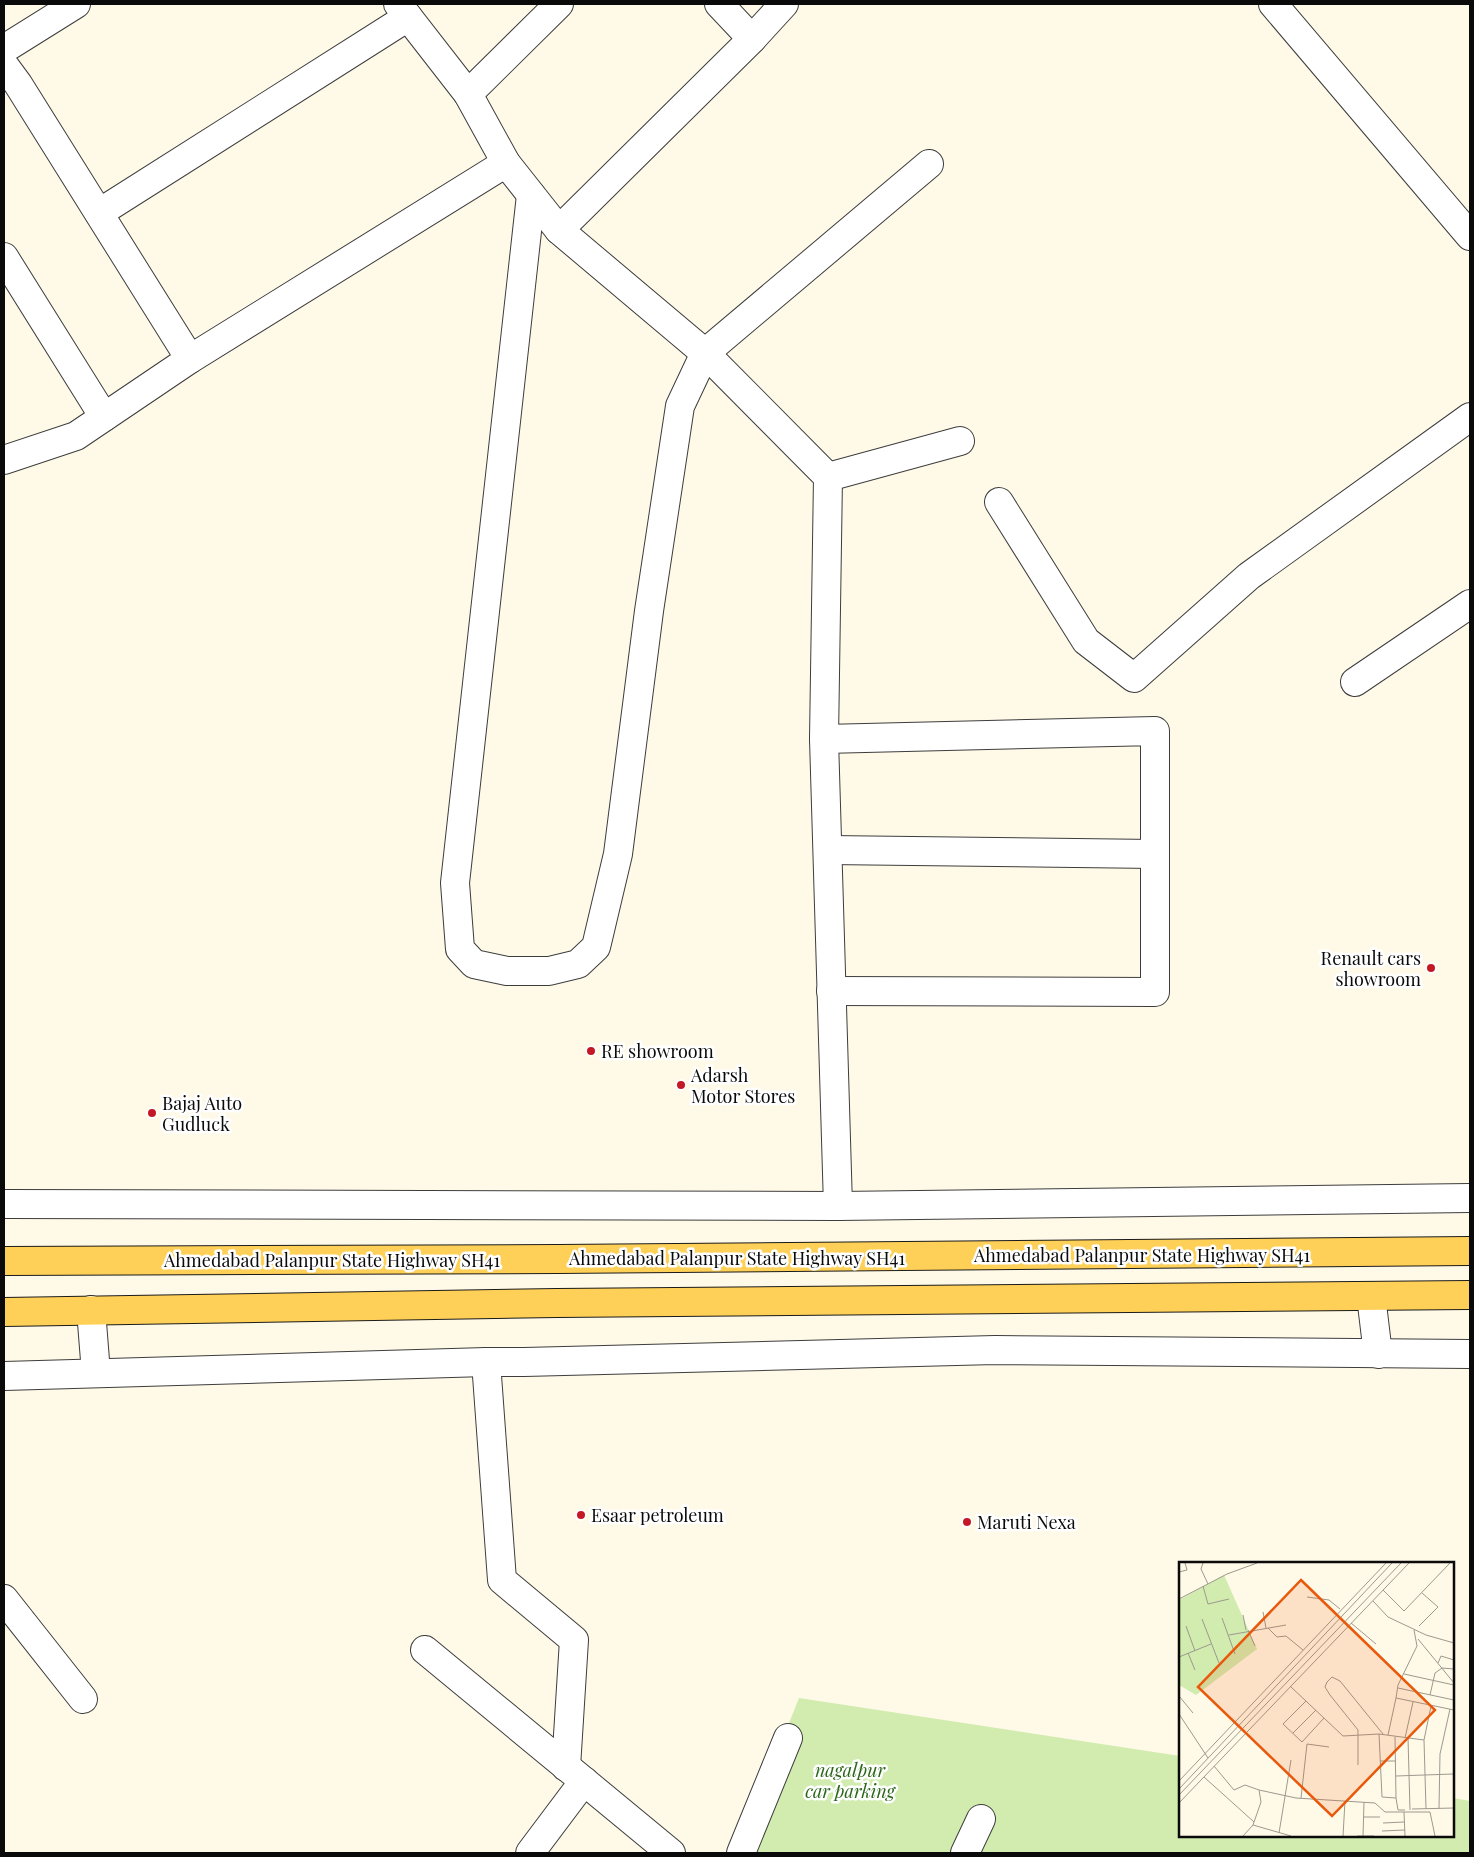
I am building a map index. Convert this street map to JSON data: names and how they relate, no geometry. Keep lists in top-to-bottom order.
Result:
{
  "streets": {
    "main road": ["Ahmedabad Palanpur State Highway SH41"]
  },
  "parks": ["nagalpur car parking"],
  "places": [
    "Renault cars showroom",
    "RE showroom",
    "Adarsh Motor Stores",
    "Bajaj Auto Gudluck",
    "Esaar petroleum",
    "Maruti Nexa"
  ]
}
